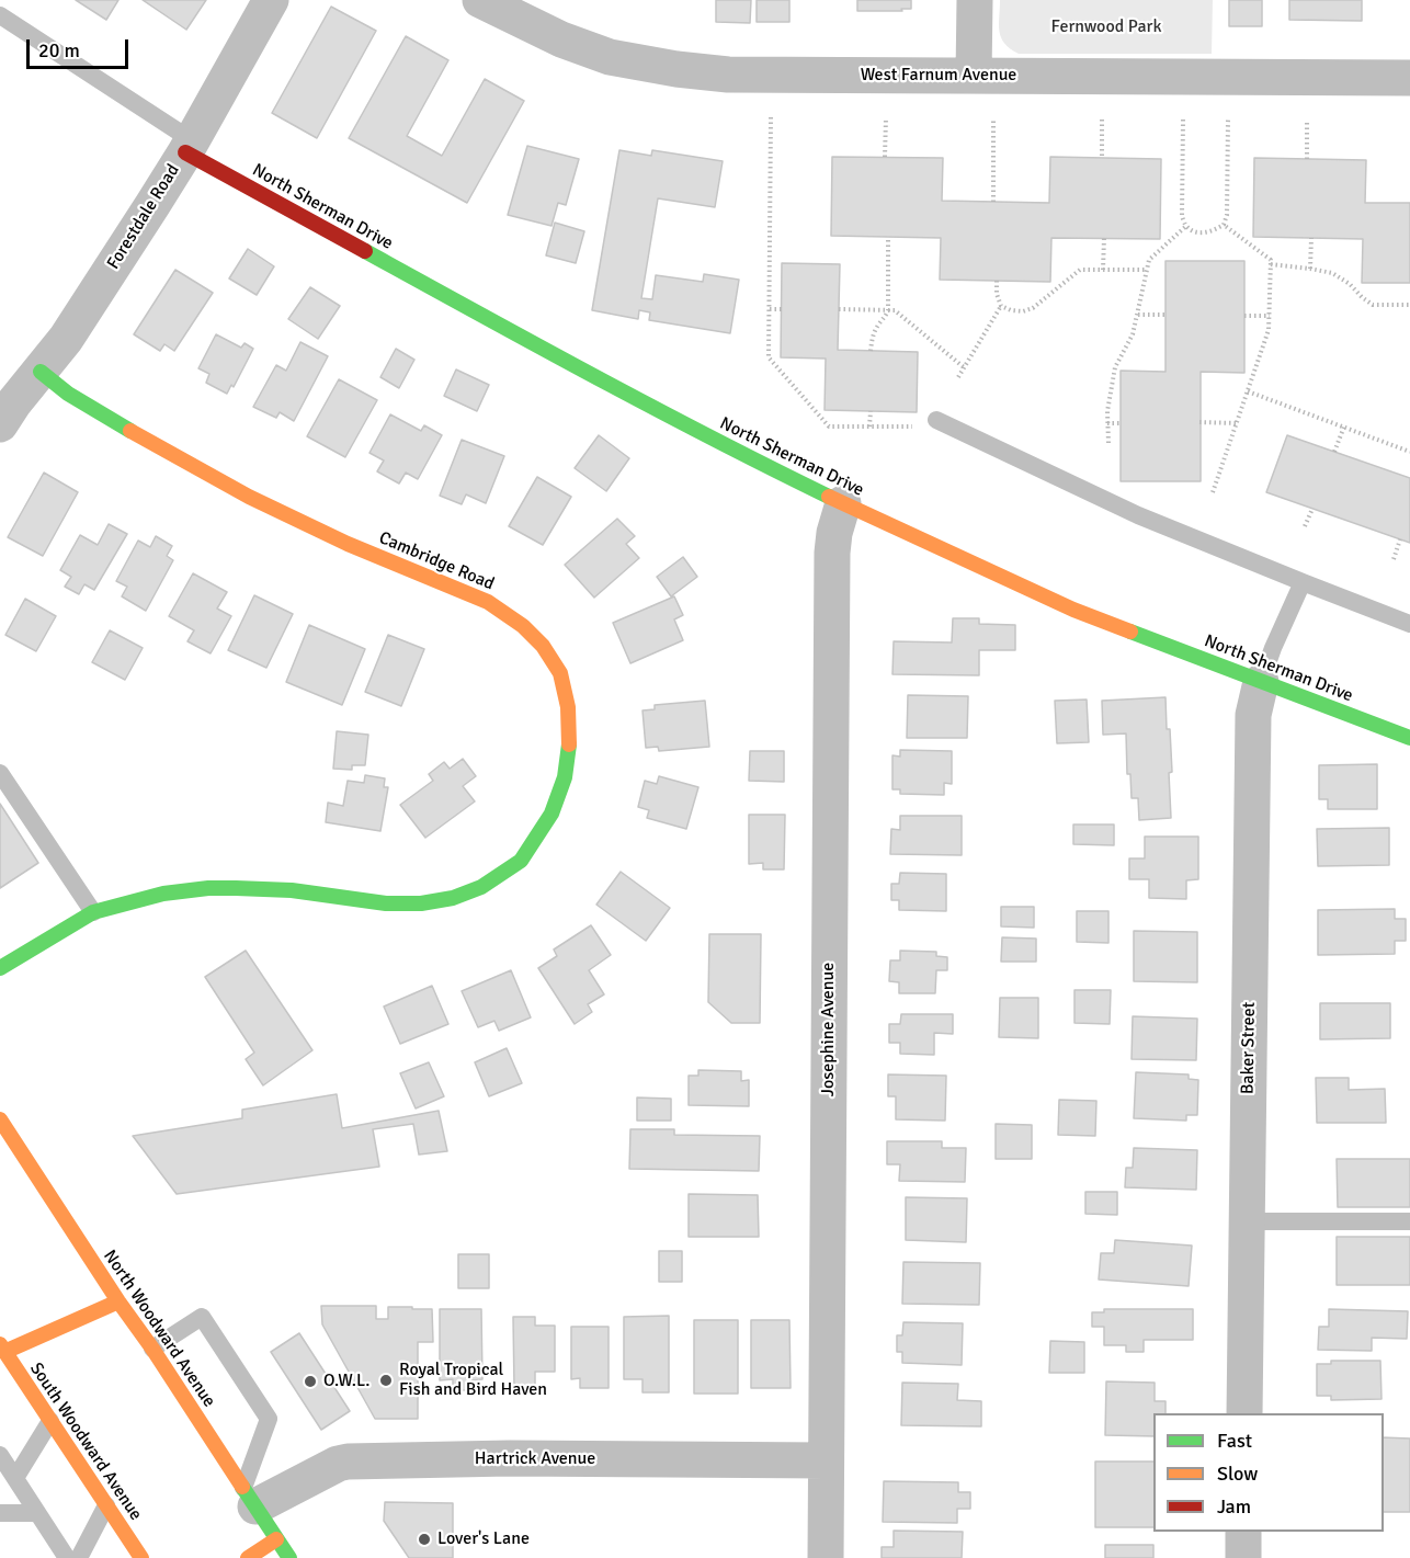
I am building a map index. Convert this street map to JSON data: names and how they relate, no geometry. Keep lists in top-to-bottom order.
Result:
{
  "streets": {
    "street": [
      "West Farnum Avenue",
      "North Sherman Drive",
      "Forestdale Road",
      "Cambridge Road",
      "Josephine Avenue",
      "Baker Street",
      "North Woodward Avenue",
      "South Woodward Avenue",
      "Hartrick Avenue"
    ]
  },
  "crossings": [
    ["North Sherman Drive", "Forestdale Road"],
    ["North Sherman Drive", "Josephine Avenue"],
    ["North Sherman Drive", "Baker Street"],
    ["Forestdale Road", "Cambridge Road"],
    ["Josephine Avenue", "Hartrick Avenue"],
    ["North Woodward Avenue", "Hartrick Avenue"]
  ],
  "parks": ["Fernwood Park"],
  "places": ["Royal Tropical Fish and Bird Haven", "O.W.L.", "Lover's Lane"],
  "legend": ["Fast", "Slow", "Jam"],
  "scale_bar": "20 m"
}
